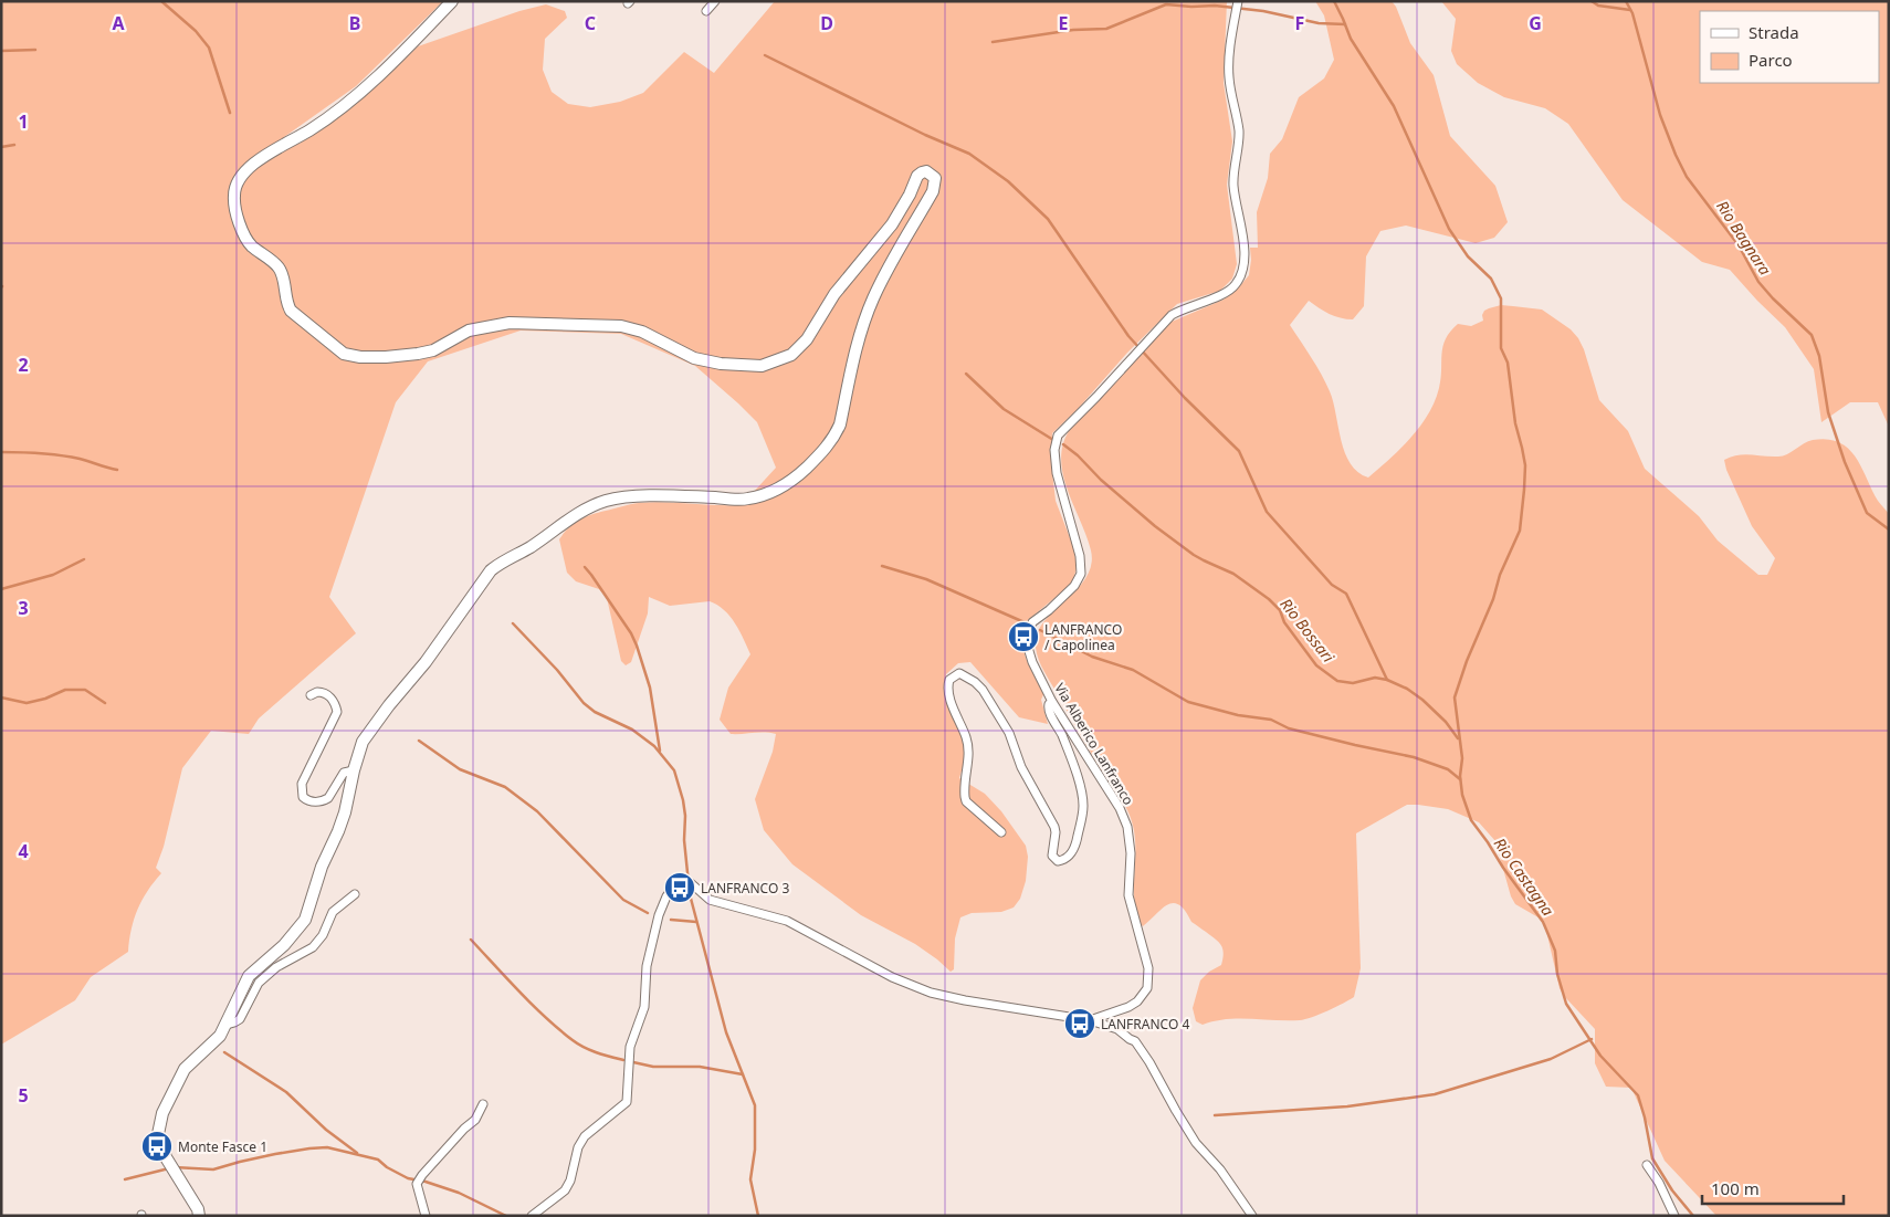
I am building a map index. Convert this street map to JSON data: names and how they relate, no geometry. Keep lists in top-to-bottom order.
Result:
{
  "streets": {
    "street": ["Via Alberico Lanfranco"]
  },
  "water": ["Rio Bagnara", "Rio Bossari", "Rio Castagna"],
  "places": {
    "bus stop": [
      "LANFRANCO / Capolinea",
      "LANFRANCO 3",
      "LANFRANCO 4",
      "Monte Fasce 1"
    ]
  },
  "legend": ["Strada", "Parco"],
  "scale_bar": "100 m",
  "grid": {
    "columns": [
      "A",
      "B",
      "C",
      "D",
      "E",
      "F",
      "G"
    ],
    "rows": [
      "1",
      "2",
      "3",
      "4",
      "5"
    ]
  }
}
